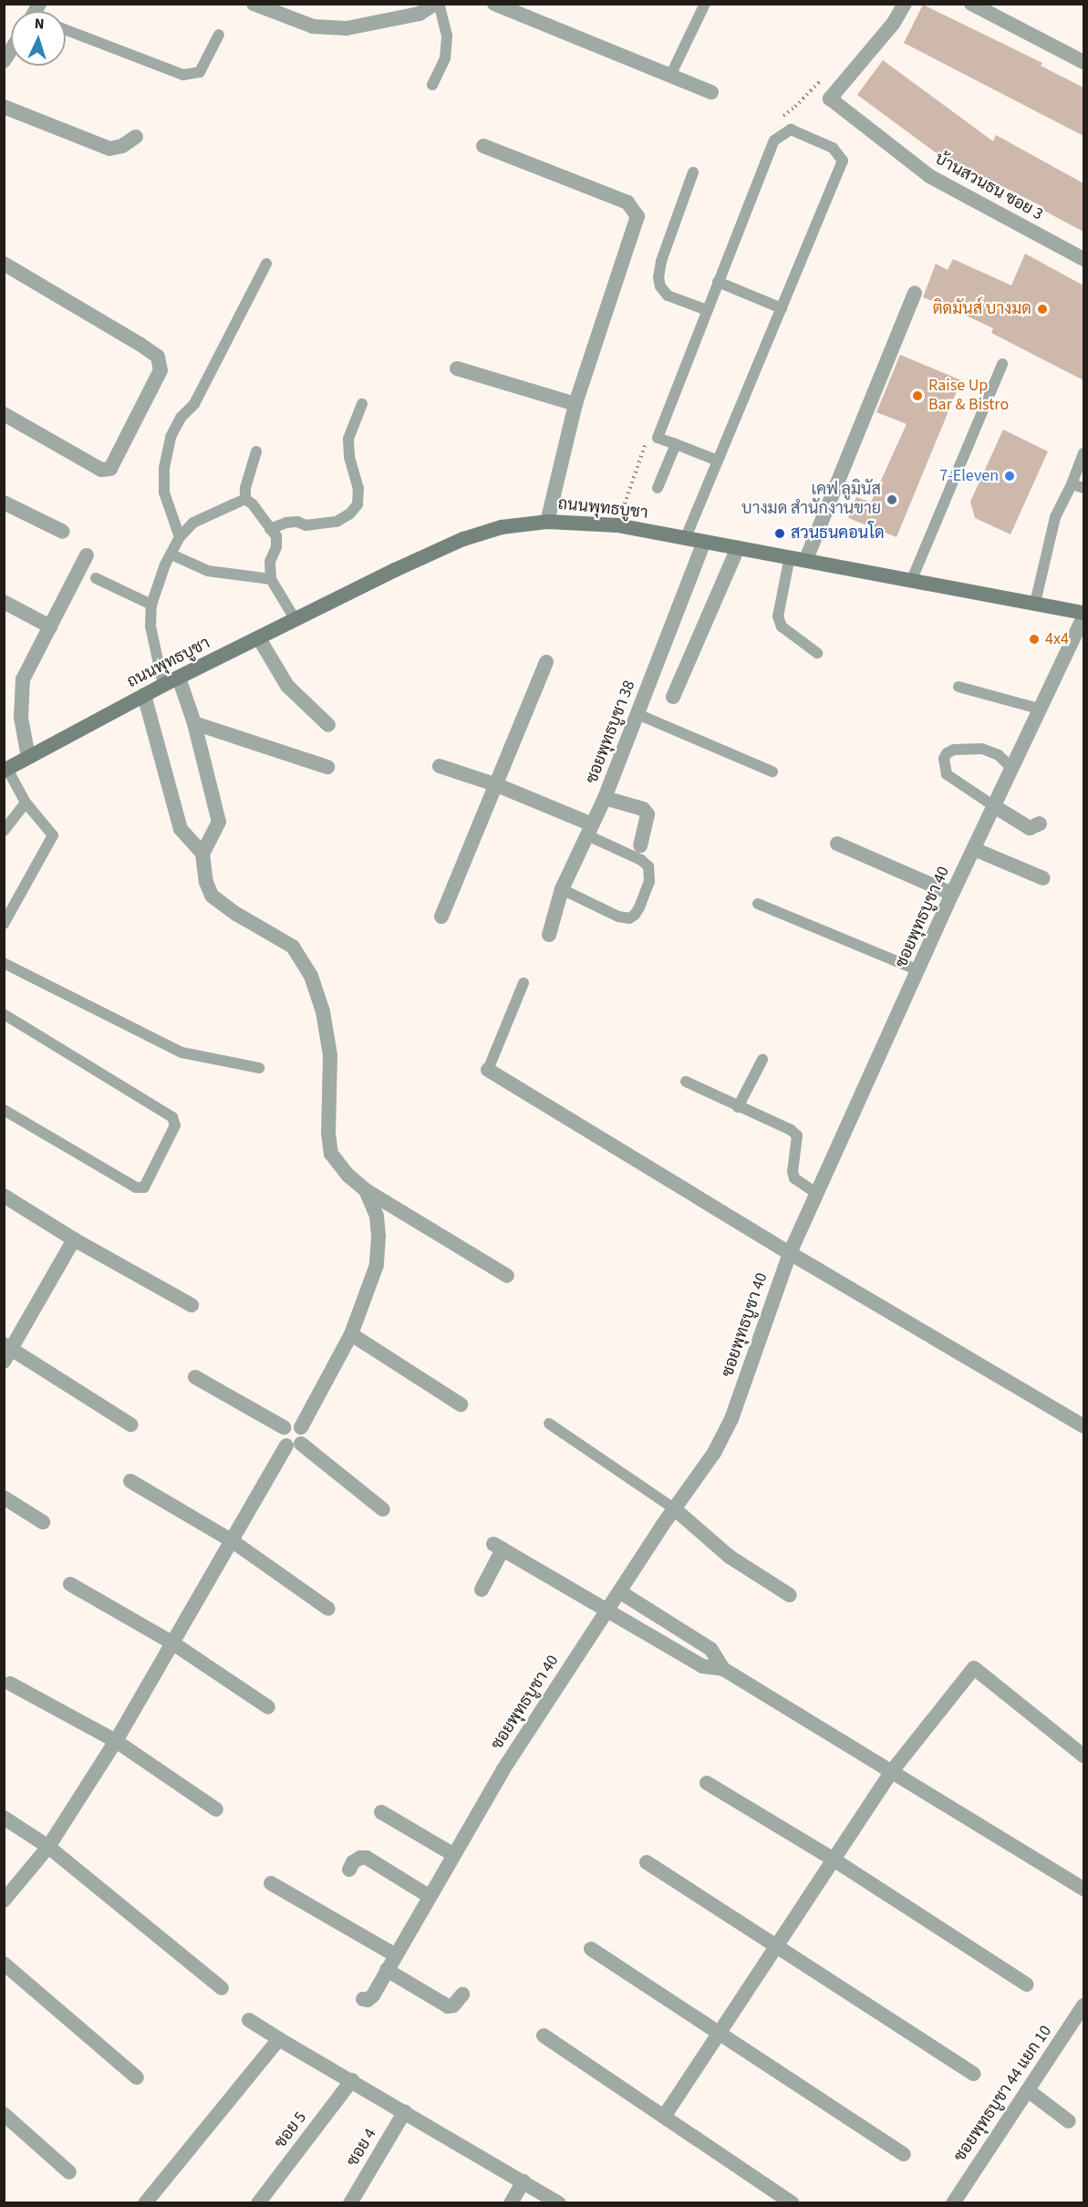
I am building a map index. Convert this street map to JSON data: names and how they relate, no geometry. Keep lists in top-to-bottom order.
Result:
{
  "streets": {
    "main road": ["ถนนพุทธบูชา"],
    "street": [
      "บ้านสวนธน ซอย 3",
      "ซอยพุทธบูชา 38",
      "ซอยพุทธบูชา 40",
      "ซอยพุทธบูชา 44 แยก 10",
      "ซอย 5",
      "ซอย 4"
    ]
  },
  "crossings": [
    ["ถนนพุทธบูชา", "ซอยพุทธบูชา 38"]
  ],
  "places": [
    "ติดมันส์ บางมด",
    "Raise Up Bar & Bistro",
    "7-Eleven",
    "เคฟ ลูมินัส บางมด สำนักงานขาย",
    "สวนธนคอนโด",
    "4x4"
  ],
  "north": "top"
}
